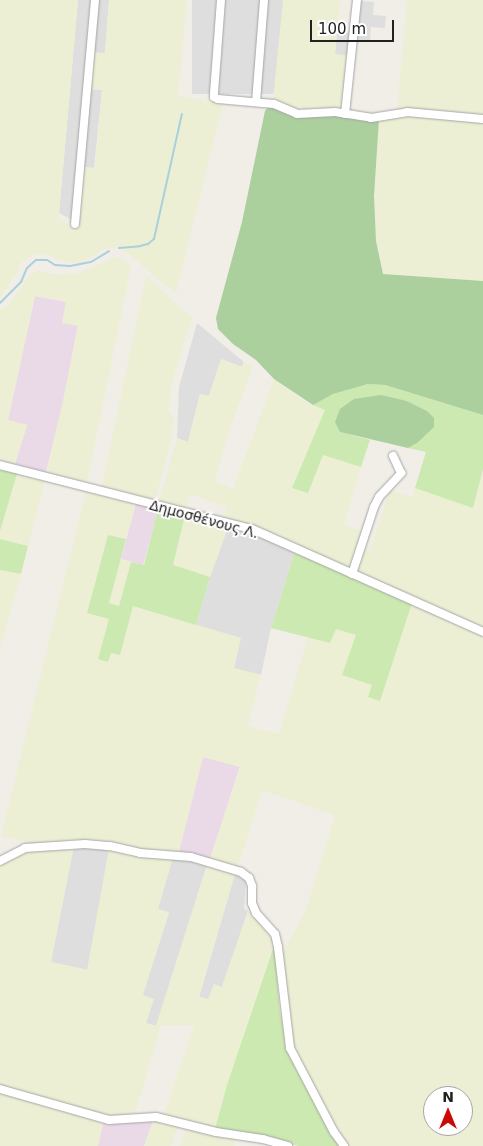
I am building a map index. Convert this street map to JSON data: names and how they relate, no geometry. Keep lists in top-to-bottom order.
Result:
{
  "streets": {
    "street": ["Δημοσθένους Λ."]
  },
  "scale_bar": "100 m",
  "north": "top"
}
